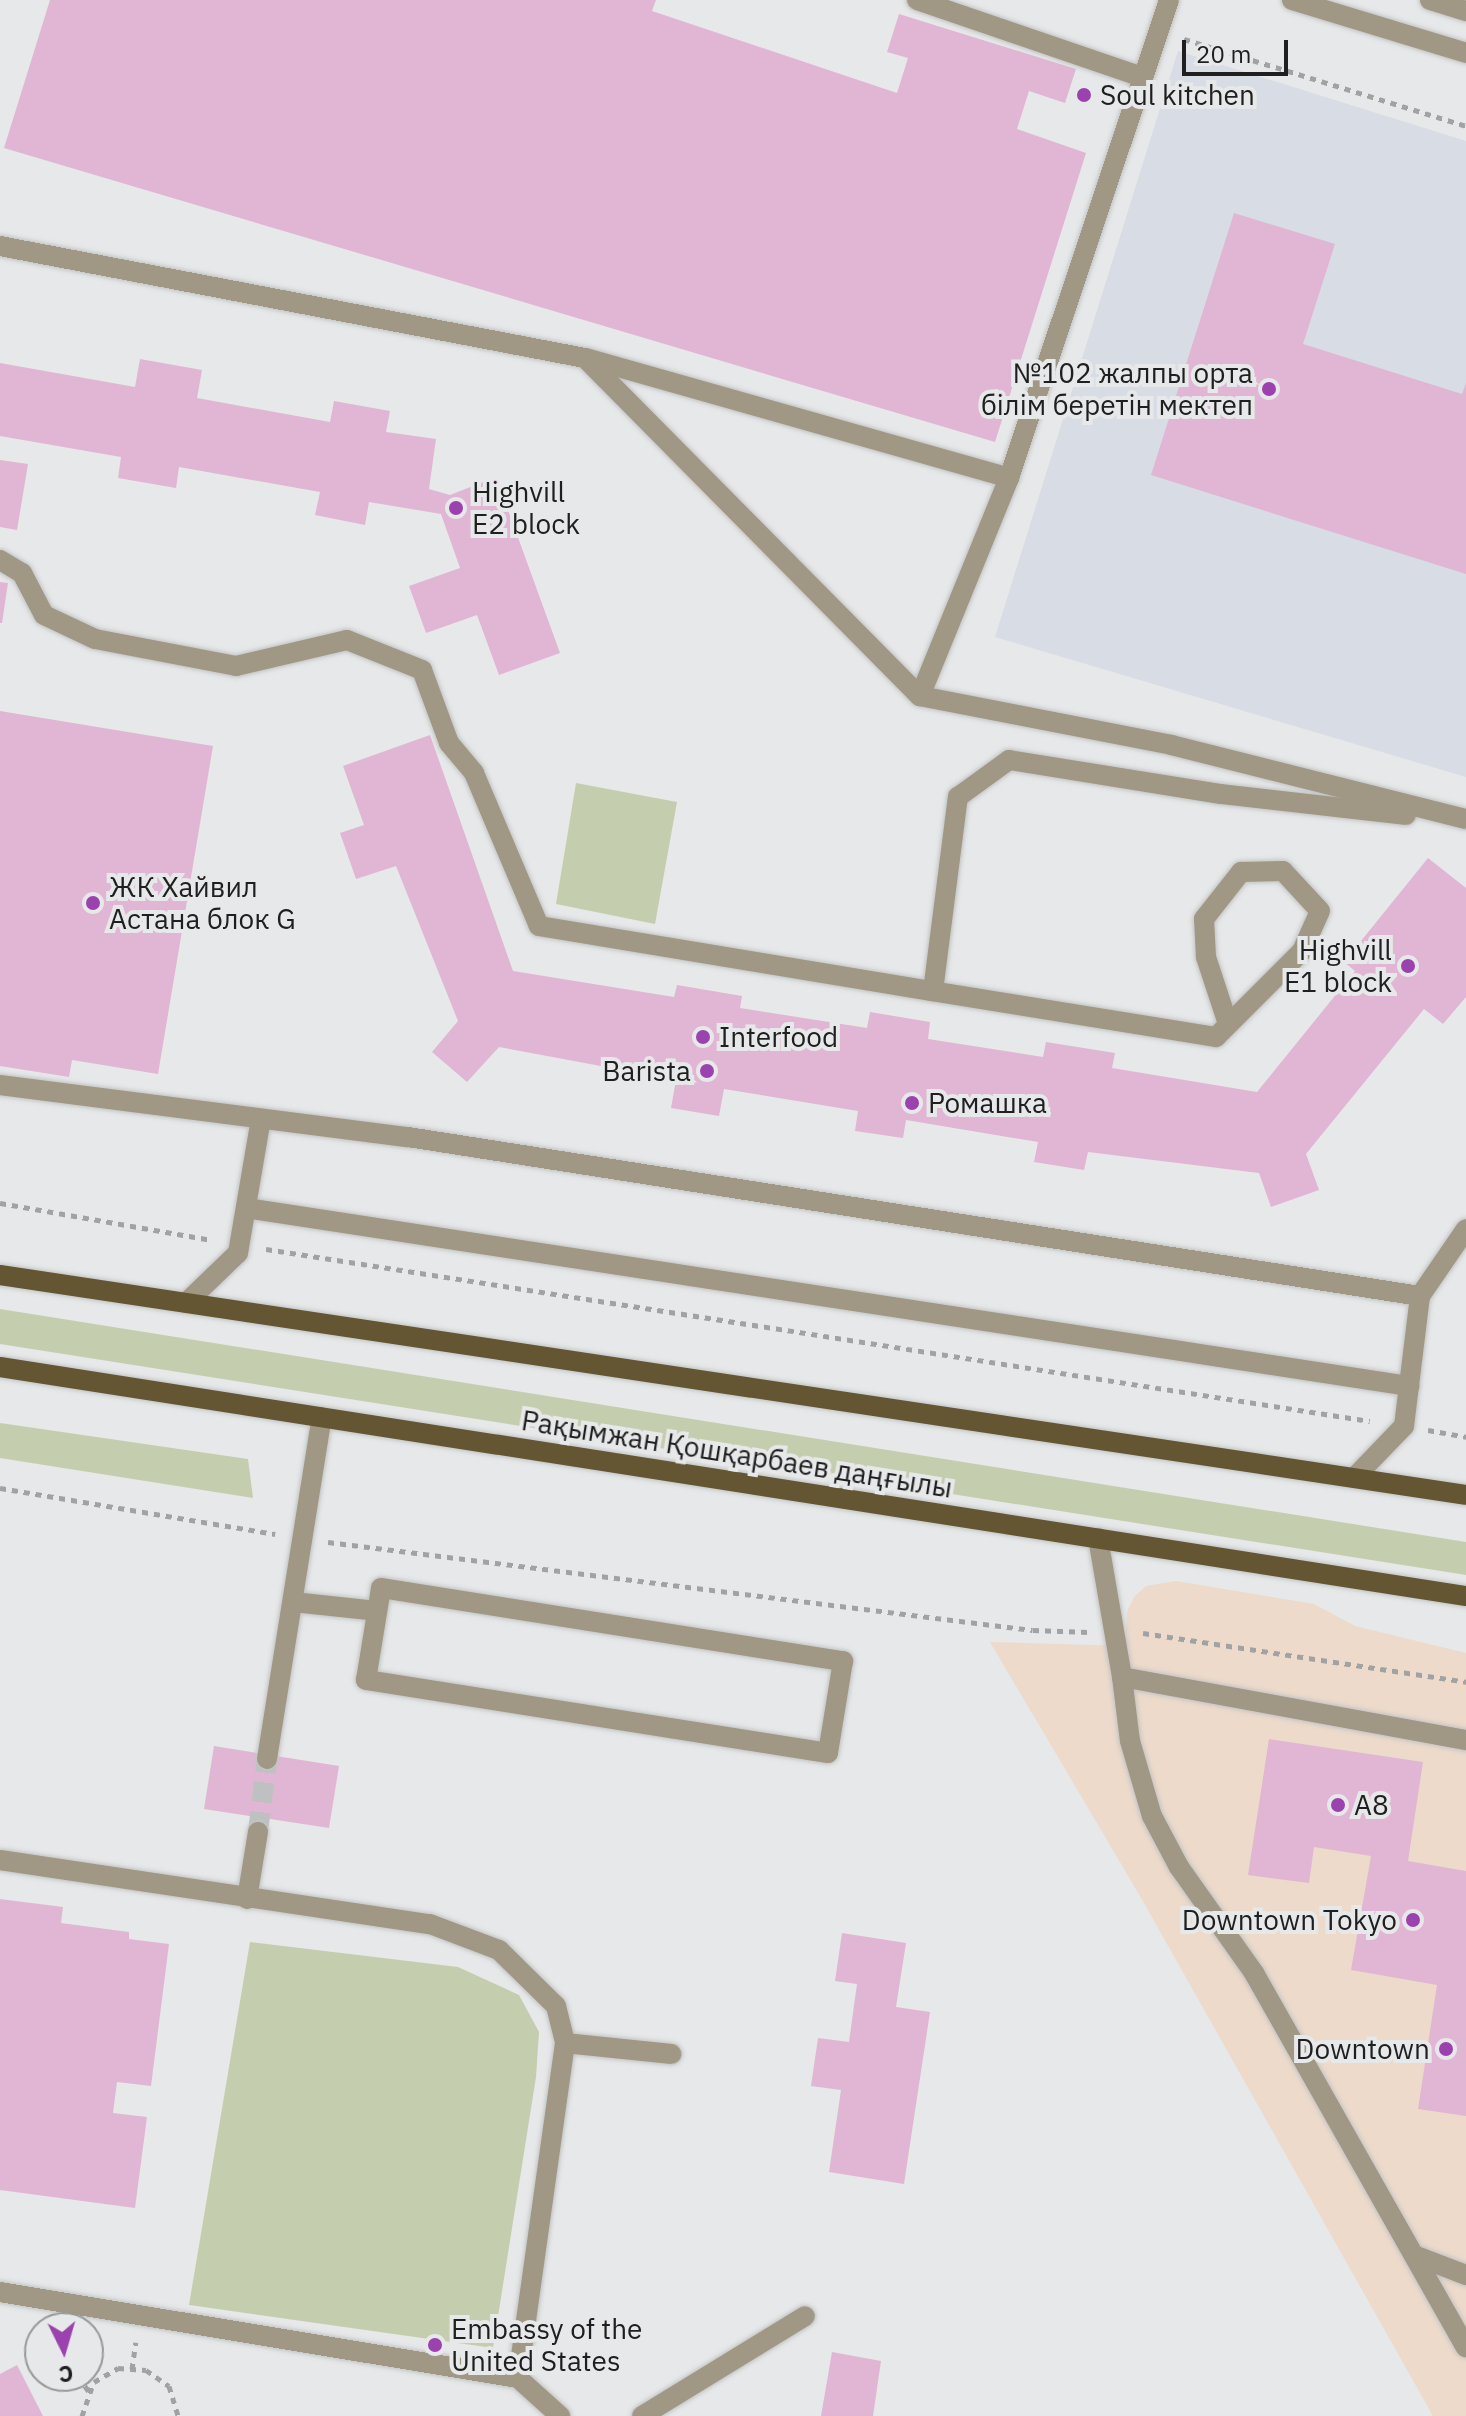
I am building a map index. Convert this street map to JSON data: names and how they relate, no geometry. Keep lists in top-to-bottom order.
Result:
{
  "streets": {
    "main road": ["Рақымжан Қошқарбаев даңғылы"]
  },
  "places": [
    "Soul kitchen",
    "№102 жалпы орта білім беретін мектеп",
    "Highvill E2 block",
    "ЖК Хайвил Астана блок G",
    "Highvill E1 block",
    "Interfood",
    "Barista",
    "Ромашка",
    "А8",
    "Downtown Tokyo",
    "Downtown",
    "Embassy of the United States"
  ],
  "scale_bar": "20 m",
  "north": "bottom"
}
